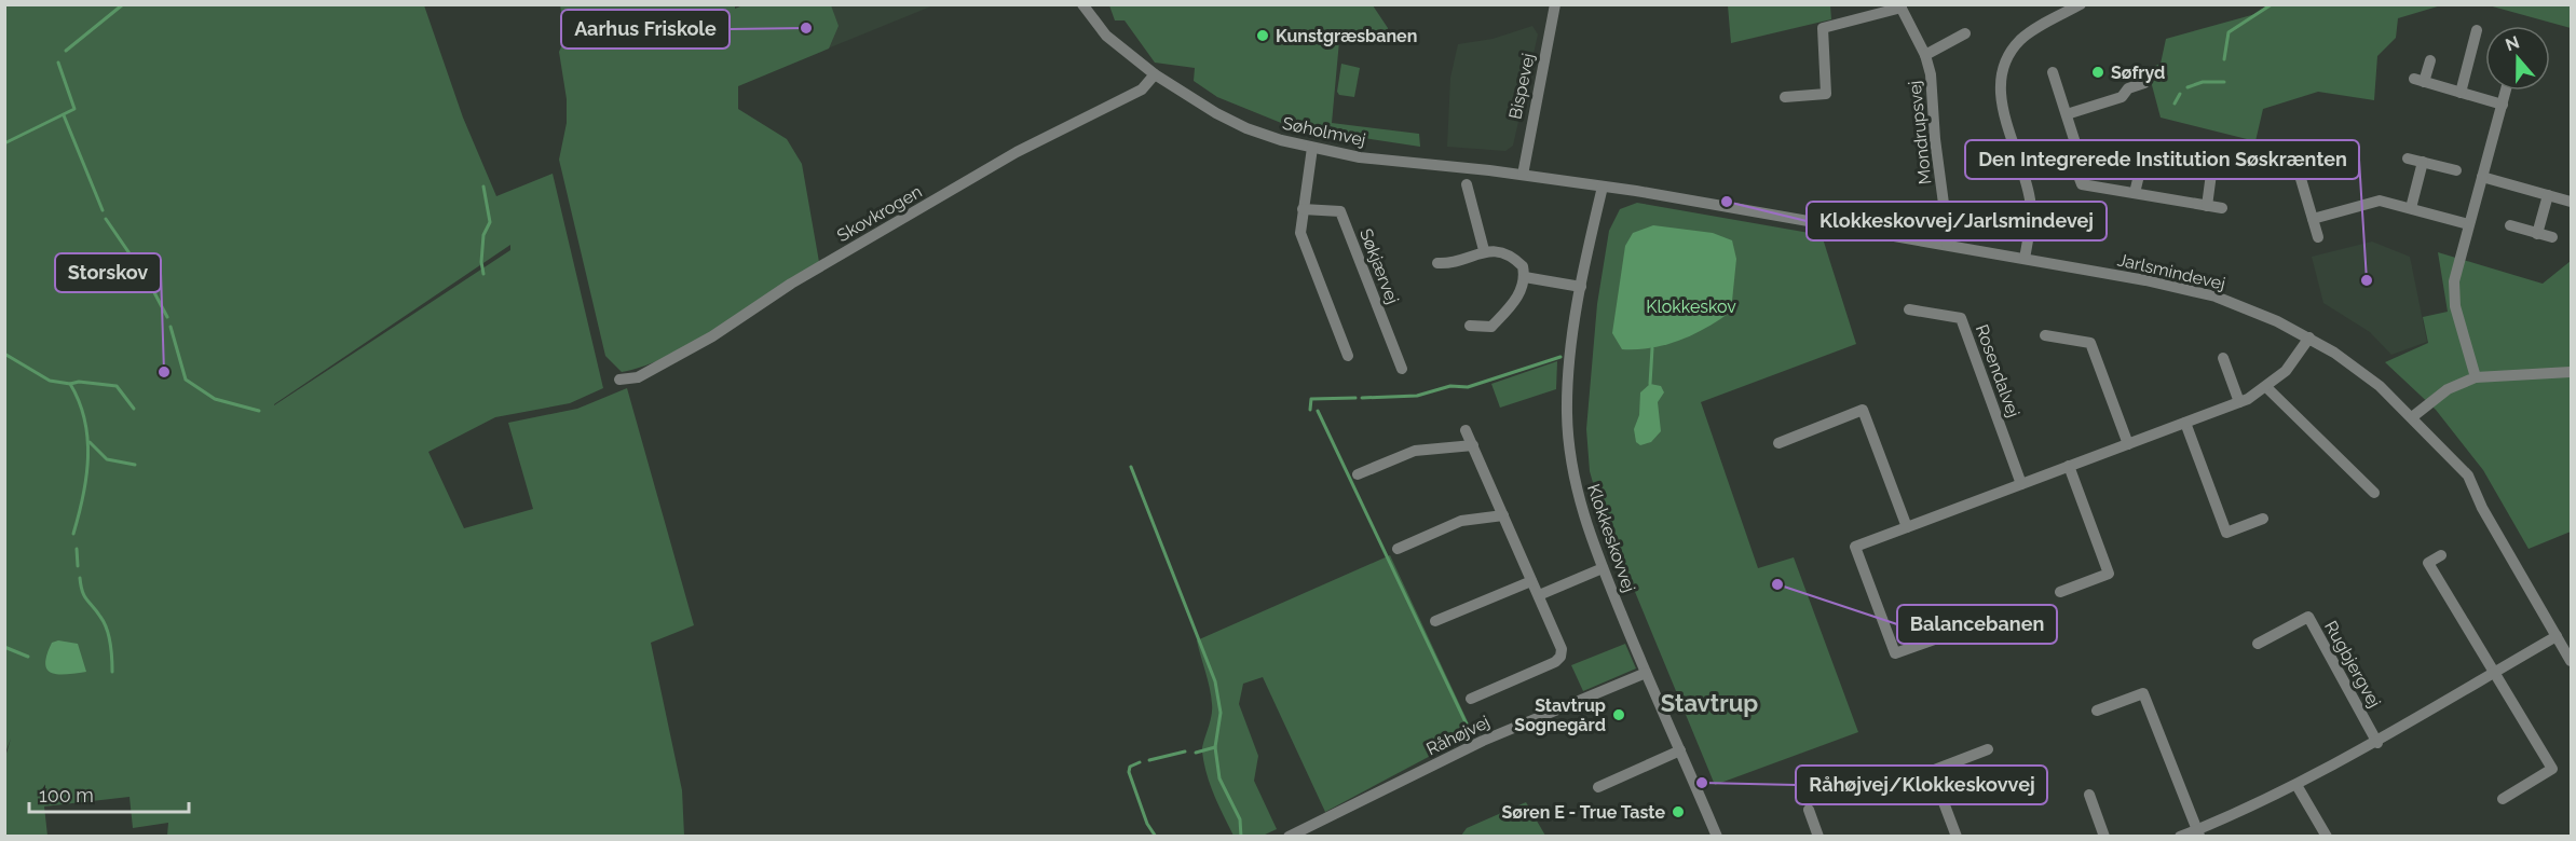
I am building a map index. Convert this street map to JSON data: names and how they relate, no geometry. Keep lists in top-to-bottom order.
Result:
{
  "streets": {
    "street": [
      "Bispevej",
      "Søholmvej",
      "Mondrupsvej",
      "Skovkrogen",
      "Søkjærvej",
      "Jarlsmindevej",
      "Rosendalvej",
      "Klokkeskovvej",
      "Rugbjergvej",
      "Råhøjvej"
    ]
  },
  "crossings": [
    ["Bispevej", "Søholmvej"],
    ["Søholmvej", "Skovkrogen"],
    ["Søholmvej", "Jarlsmindevej"],
    ["Søholmvej", "Klokkeskovvej"],
    ["Mondrupsvej", "Jarlsmindevej"],
    ["Jarlsmindevej", "Klokkeskovvej"],
    ["Klokkeskovvej", "Råhøjvej"]
  ],
  "districts": ["Stavtrup"],
  "parks": ["Klokkeskov"],
  "places": [
    "Aarhus Friskole",
    "Kunstgræsbanen",
    "Søfryd",
    "Klokkeskovvej/Jarlsmindevej",
    "Den Integrerede Institution Søskrænten",
    "Storskov",
    "Balancebanen",
    "Stavtrup Sognegård",
    "Råhøjvej/Klokkeskovvej",
    "Søren E - True Taste"
  ],
  "scale_bar": "100 m",
  "north": "top"
}
